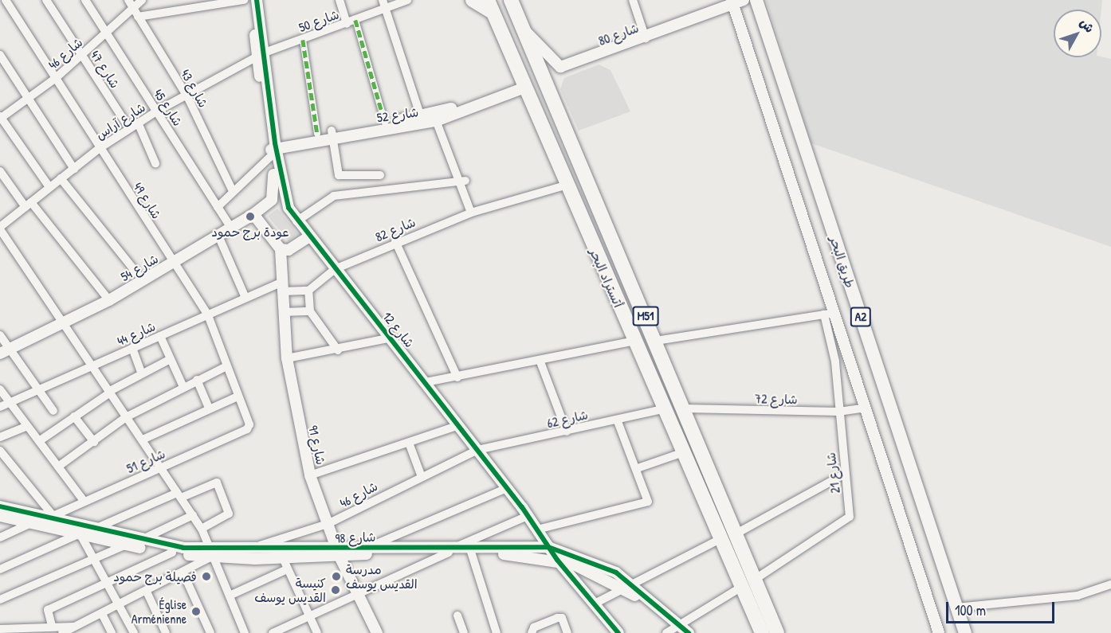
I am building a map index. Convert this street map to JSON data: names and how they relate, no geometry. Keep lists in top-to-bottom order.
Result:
{
  "streets": {
    "highway": [
      "طريق البحر",
      "أتستراد البحر",
      "M51",
      "A2"
    ],
    "street": [
      "شارع 50",
      "شارع 80",
      "شارع 46",
      "شارع 47",
      "شارع 43",
      "شارع 45",
      "شارع 52",
      "شارع آراس",
      "شارع 49",
      "شارع 82",
      "شارع 54",
      "شارع 12",
      "شارع 44",
      "شارع 72",
      "شارع 62",
      "شارع 91",
      "شارع 51",
      "شارع 21",
      "شارع 98"
    ]
  },
  "crossings": [
    ["شارع 50", "شارع آراس"],
    ["شارع 50", "شارع 12"],
    ["شارع 80", "أتستراد البحر"],
    ["شارع 46", "شارع 47"],
    ["شارع 46", "شارع 43"],
    ["شارع 46", "شارع 45"],
    ["شارع 46", "شارع 49"],
    ["شارع 46", "شارع 12"],
    ["شارع 46", "شارع 62"],
    ["شارع 46", "شارع 91"],
    ["شارع 46", "شارع 98"],
    ["شارع 47", "شارع آراس"],
    ["شارع 43", "شارع آراس"],
    ["شارع 45", "شارع آراس"],
    ["شارع 45", "شارع 54"],
    ["شارع 52", "أتستراد البحر"],
    ["شارع 52", "شارع 12"],
    ["شارع آراس", "شارع 49"],
    ["شارع آراس", "شارع 12"],
    ["شارع 49", "شارع 54"],
    ["شارع 49", "شارع 44"],
    ["شارع 49", "شارع 51"],
    ["شارع 82", "أتستراد البحر"],
    ["شارع 82", "شارع 12"],
    ["شارع 54", "شارع 12"],
    ["أتستراد البحر", "شارع 72"],
    ["أتستراد البحر", "شارع 62"],
    ["أتستراد البحر", "شارع 21"],
    ["شارع 12", "شارع 62"],
    ["شارع 12", "شارع 98"],
    ["شارع 44", "شارع 91"],
    ["شارع 72", "شارع 21"],
    ["شارع 91", "شارع 98"],
    ["شارع 51", "شارع 98"]
  ],
  "places": [
    "عودة برج حمود",
    "فصيلة برج حمود",
    "مدرسة القديس يوسف",
    "كنيسة القديس يوسف",
    "Église Arménienne"
  ],
  "scale_bar": "100 m",
  "north": "top right"
}
